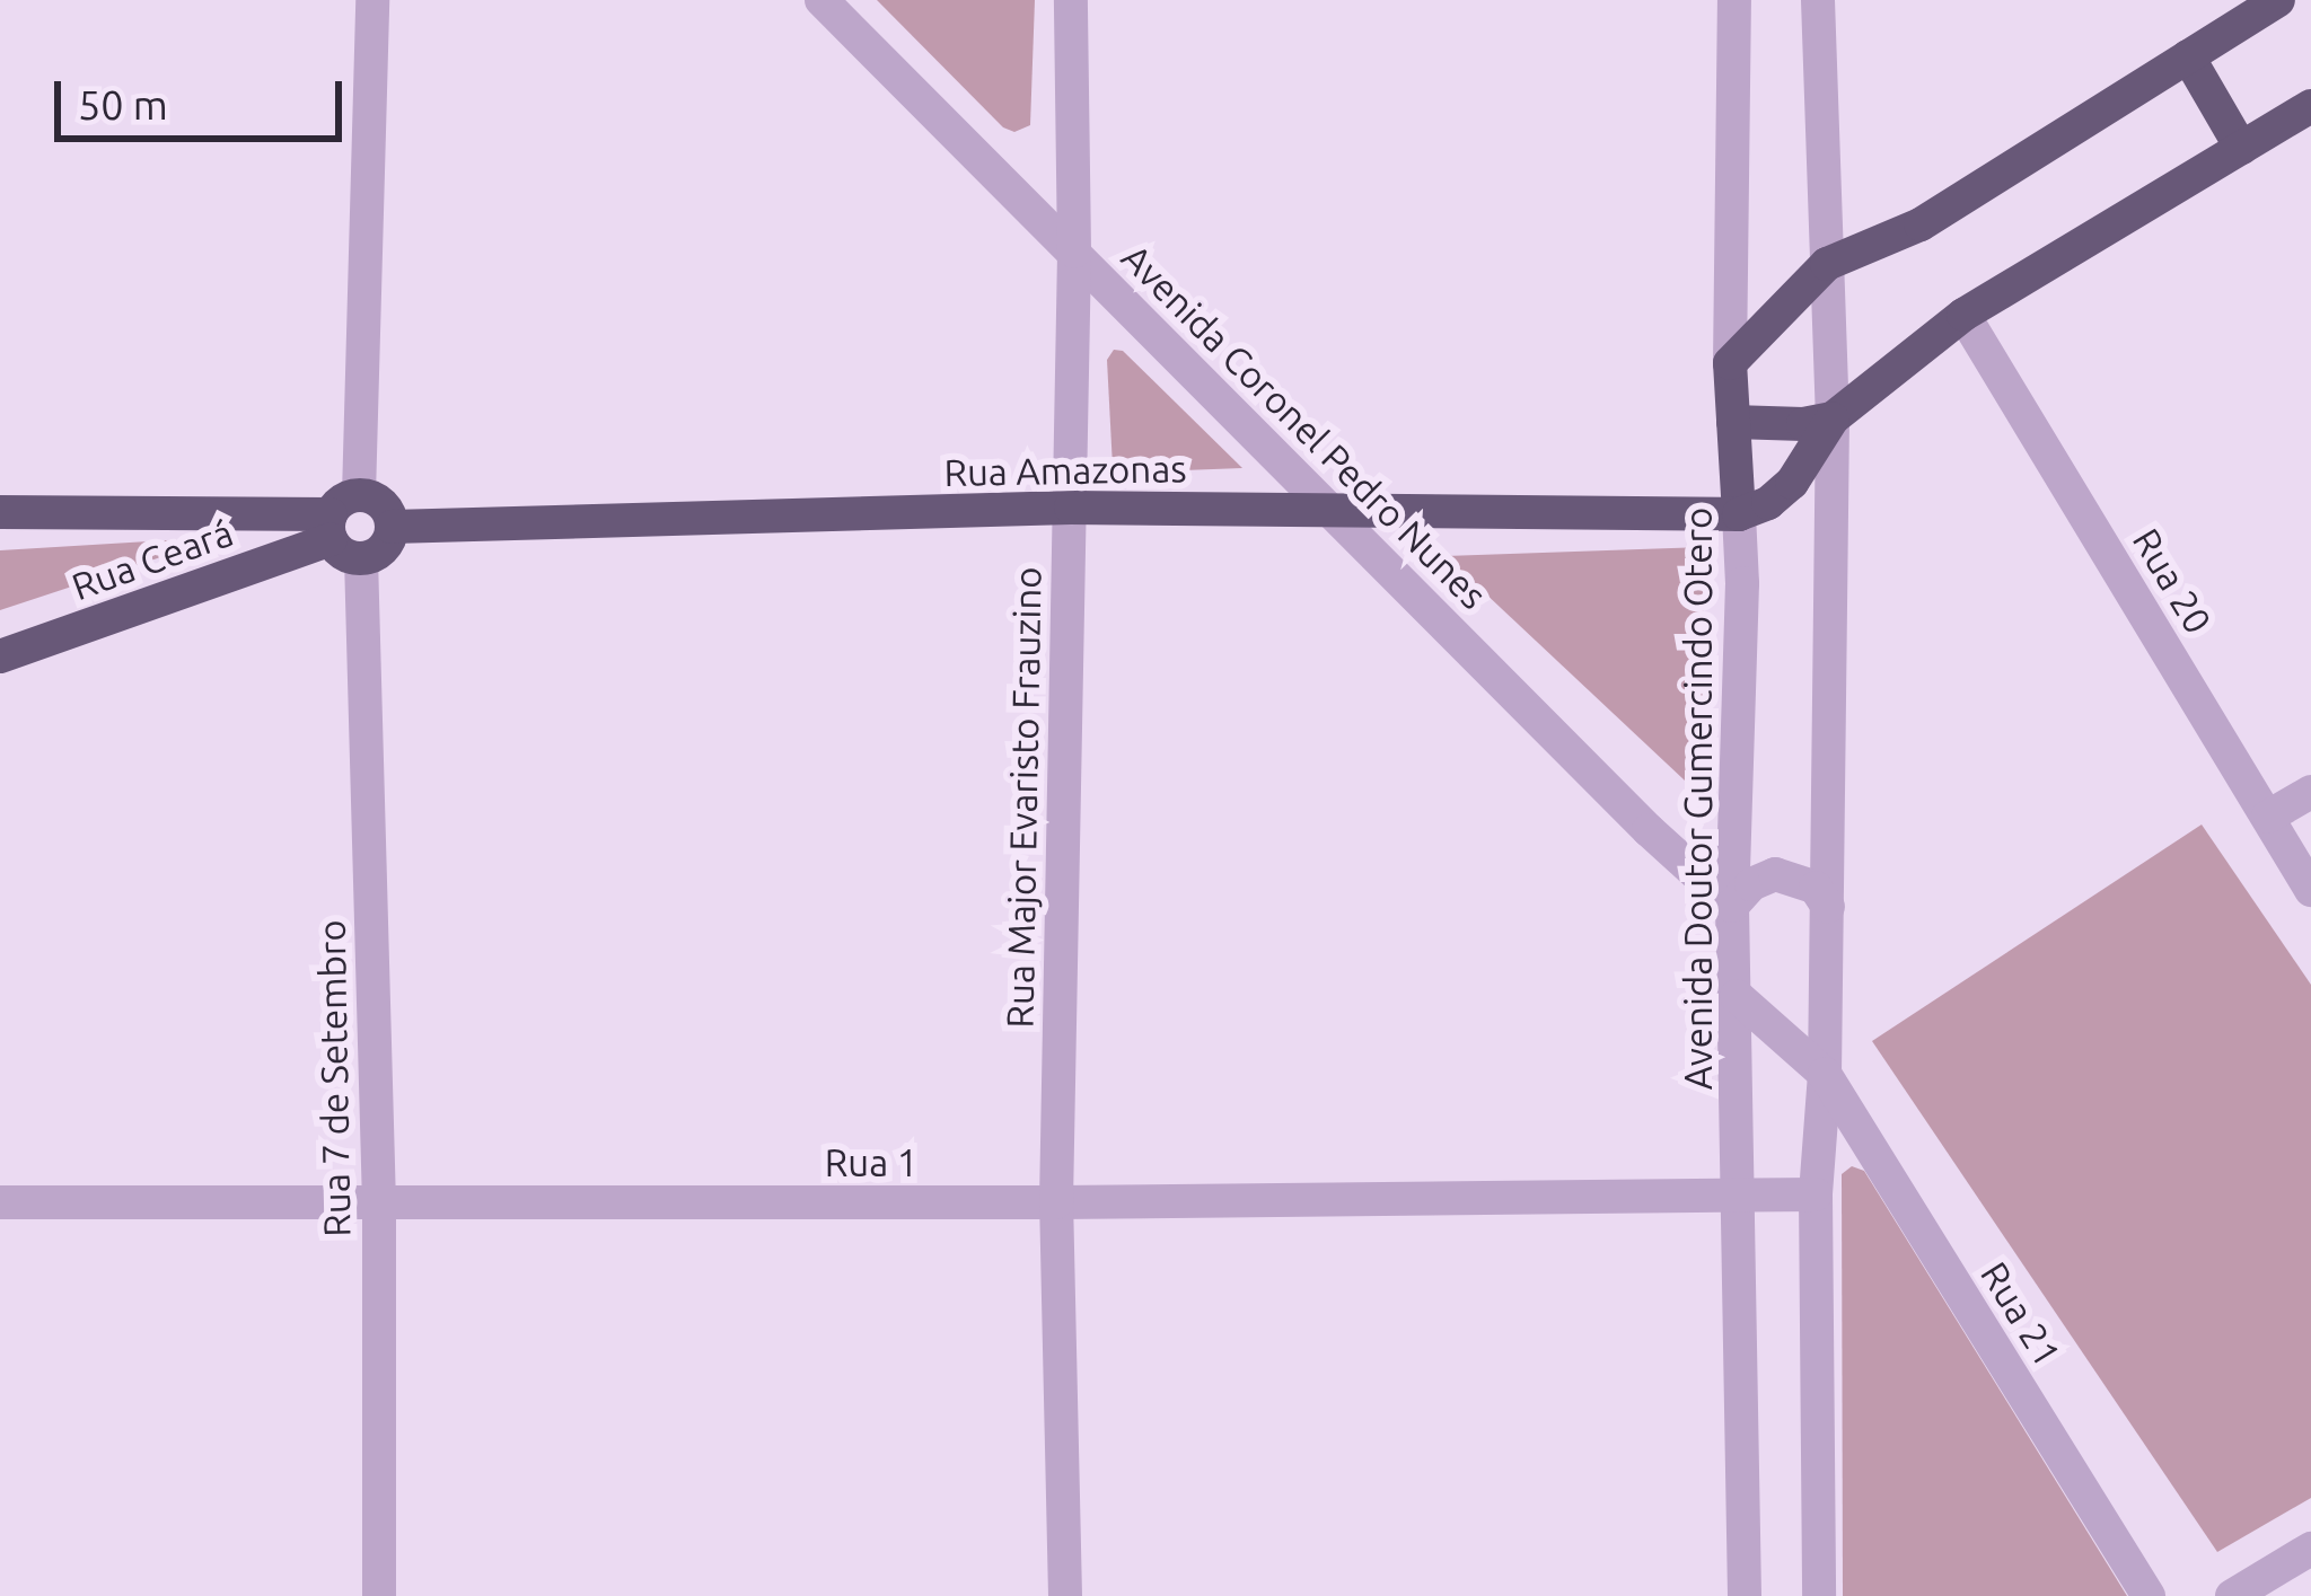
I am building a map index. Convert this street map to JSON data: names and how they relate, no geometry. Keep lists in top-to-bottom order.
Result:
{
  "streets": {
    "main road": ["Rua Amazonas", "Rua Ceará", "Avenida Doutor Gumercindo Otero"],
    "street": [
      "Avenida Coronel Pedro Nunes",
      "Rua 20",
      "Rua Major Evaristo Frauzino",
      "Rua 7 de Setembro",
      "Rua 1",
      "Rua 21"
    ]
  },
  "crossings": [
    ["Avenida Coronel Pedro Nunes", "Rua Amazonas"],
    ["Avenida Coronel Pedro Nunes", "Rua Major Evaristo Frauzino"],
    ["Avenida Coronel Pedro Nunes", "Avenida Doutor Gumercindo Otero"],
    ["Rua Amazonas", "Rua Ceará"],
    ["Rua Amazonas", "Rua Major Evaristo Frauzino"],
    ["Rua Amazonas", "Avenida Doutor Gumercindo Otero"],
    ["Rua Amazonas", "Rua 7 de Setembro"],
    ["Rua Ceará", "Rua 7 de Setembro"],
    ["Rua Major Evaristo Frauzino", "Rua 1"],
    ["Avenida Doutor Gumercindo Otero", "Rua 1"],
    ["Avenida Doutor Gumercindo Otero", "Rua 21"],
    ["Rua 7 de Setembro", "Rua 1"]
  ],
  "scale_bar": "50 m"
}
